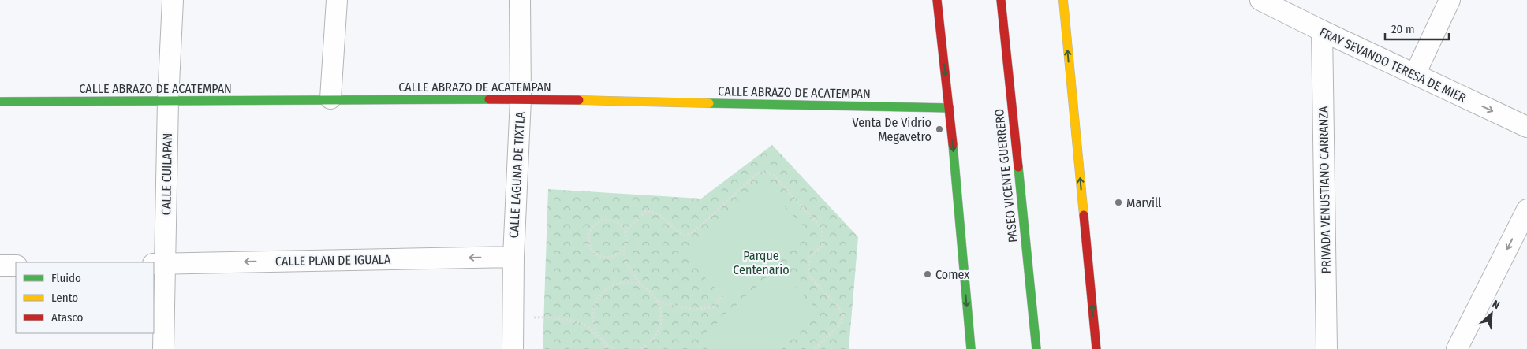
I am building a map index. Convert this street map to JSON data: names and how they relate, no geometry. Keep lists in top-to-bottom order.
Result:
{
  "streets": {
    "main road": ["CALLE ABRAZO DE ACATEMPAN", "PASEO VICENTE GUERRERO"],
    "street": [
      "FRAY SEVANDO TERESA DE MIER",
      "CALLE CUILAPAN",
      "CALLE LAGUNA DE TIXTLA",
      "PRIVADA VENUSTIANO CARRANZA",
      "CALLE PLAN DE IGUALA"
    ]
  },
  "crossings": [
    ["FRAY SEVANDO TERESA DE MIER", "PRIVADA VENUSTIANO CARRANZA"],
    ["CALLE ABRAZO DE ACATEMPAN", "CALLE CUILAPAN"],
    ["CALLE ABRAZO DE ACATEMPAN", "CALLE LAGUNA DE TIXTLA"],
    ["CALLE CUILAPAN", "CALLE PLAN DE IGUALA"],
    ["CALLE LAGUNA DE TIXTLA", "CALLE PLAN DE IGUALA"]
  ],
  "one_way": ["FRAY SEVANDO TERESA DE MIER", "CALLE PLAN DE IGUALA"],
  "parks": ["Parque Centenario"],
  "places": ["Venta De Vidrio Megavetro", "Marvill", "Comex"],
  "legend": ["Fluido", "Lento", "Atasco"],
  "scale_bar": "20 m",
  "north": "top right"
}
